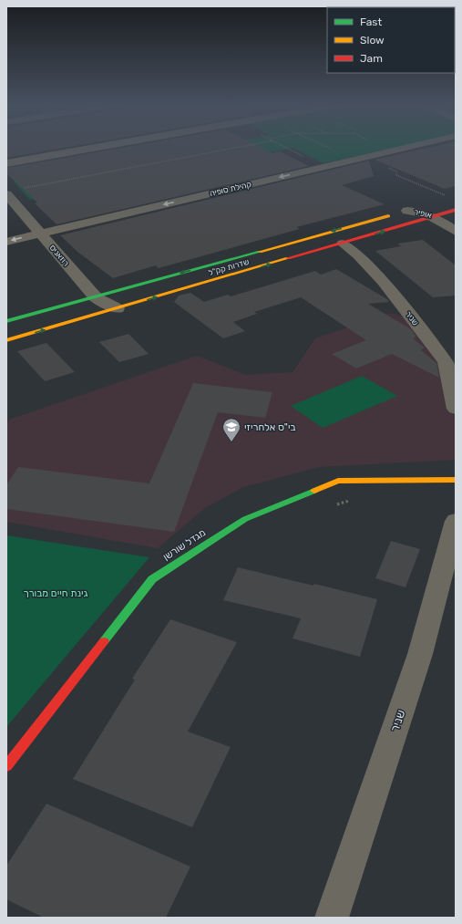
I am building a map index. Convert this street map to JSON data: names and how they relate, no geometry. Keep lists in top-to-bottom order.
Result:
{
  "streets": {
    "main road": ["שדרות קק\"ל", "מגדל שורשן"],
    "street": [
      "קהילת סופיה",
      "אופיר",
      "רוזאניס",
      "שניר"
    ]
  },
  "crossings": [
    ["קהילת סופיה", "רוזאניס"],
    ["אופיר", "שדרות קק\"ל"],
    ["רוזאניס", "שדרות קק\"ל"],
    ["שדרות קק\"ל", "שניר"]
  ],
  "one_way": ["קהילת סופיה"],
  "parks": ["גינת חיים מבורך"],
  "places": {
    "school or university": ["בי\"ס אלחריזי"]
  },
  "legend": ["Fast", "Slow", "Jam"]
}
